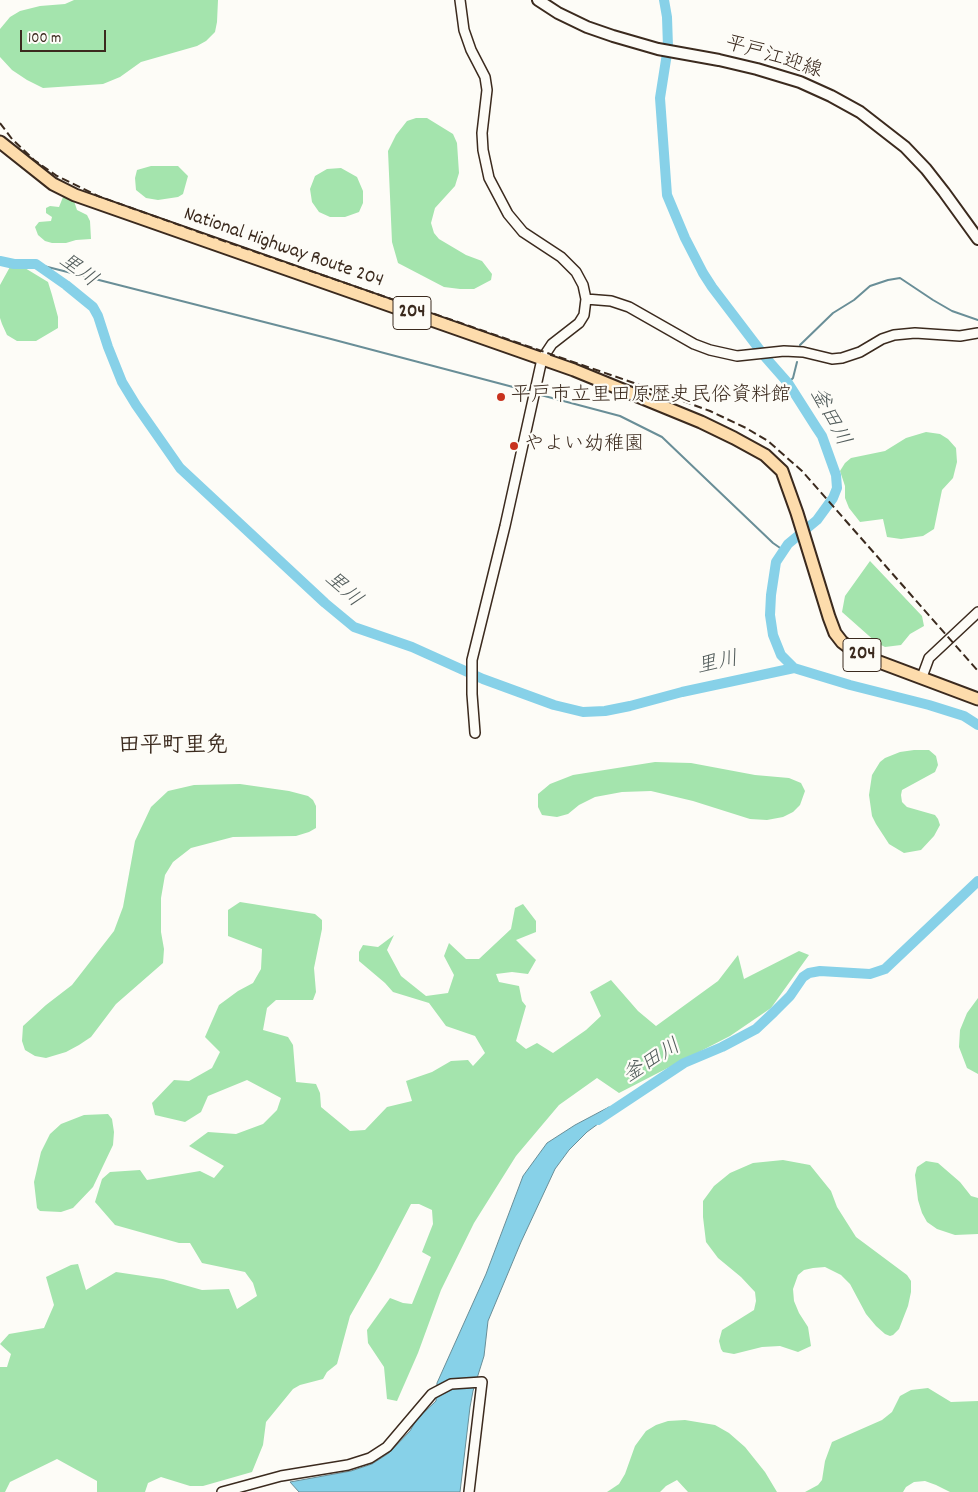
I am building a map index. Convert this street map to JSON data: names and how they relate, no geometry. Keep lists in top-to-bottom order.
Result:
{
  "streets": {
    "highway": ["National Highway Route 204", "204"],
    "main road": ["平戸江迎線"]
  },
  "districts": ["田平町里免"],
  "water": ["里川", "釜田川"],
  "places": ["平戸市立里田原歴史民俗資料館", "やよい幼稚園"],
  "scale_bar": "100 m"
}
